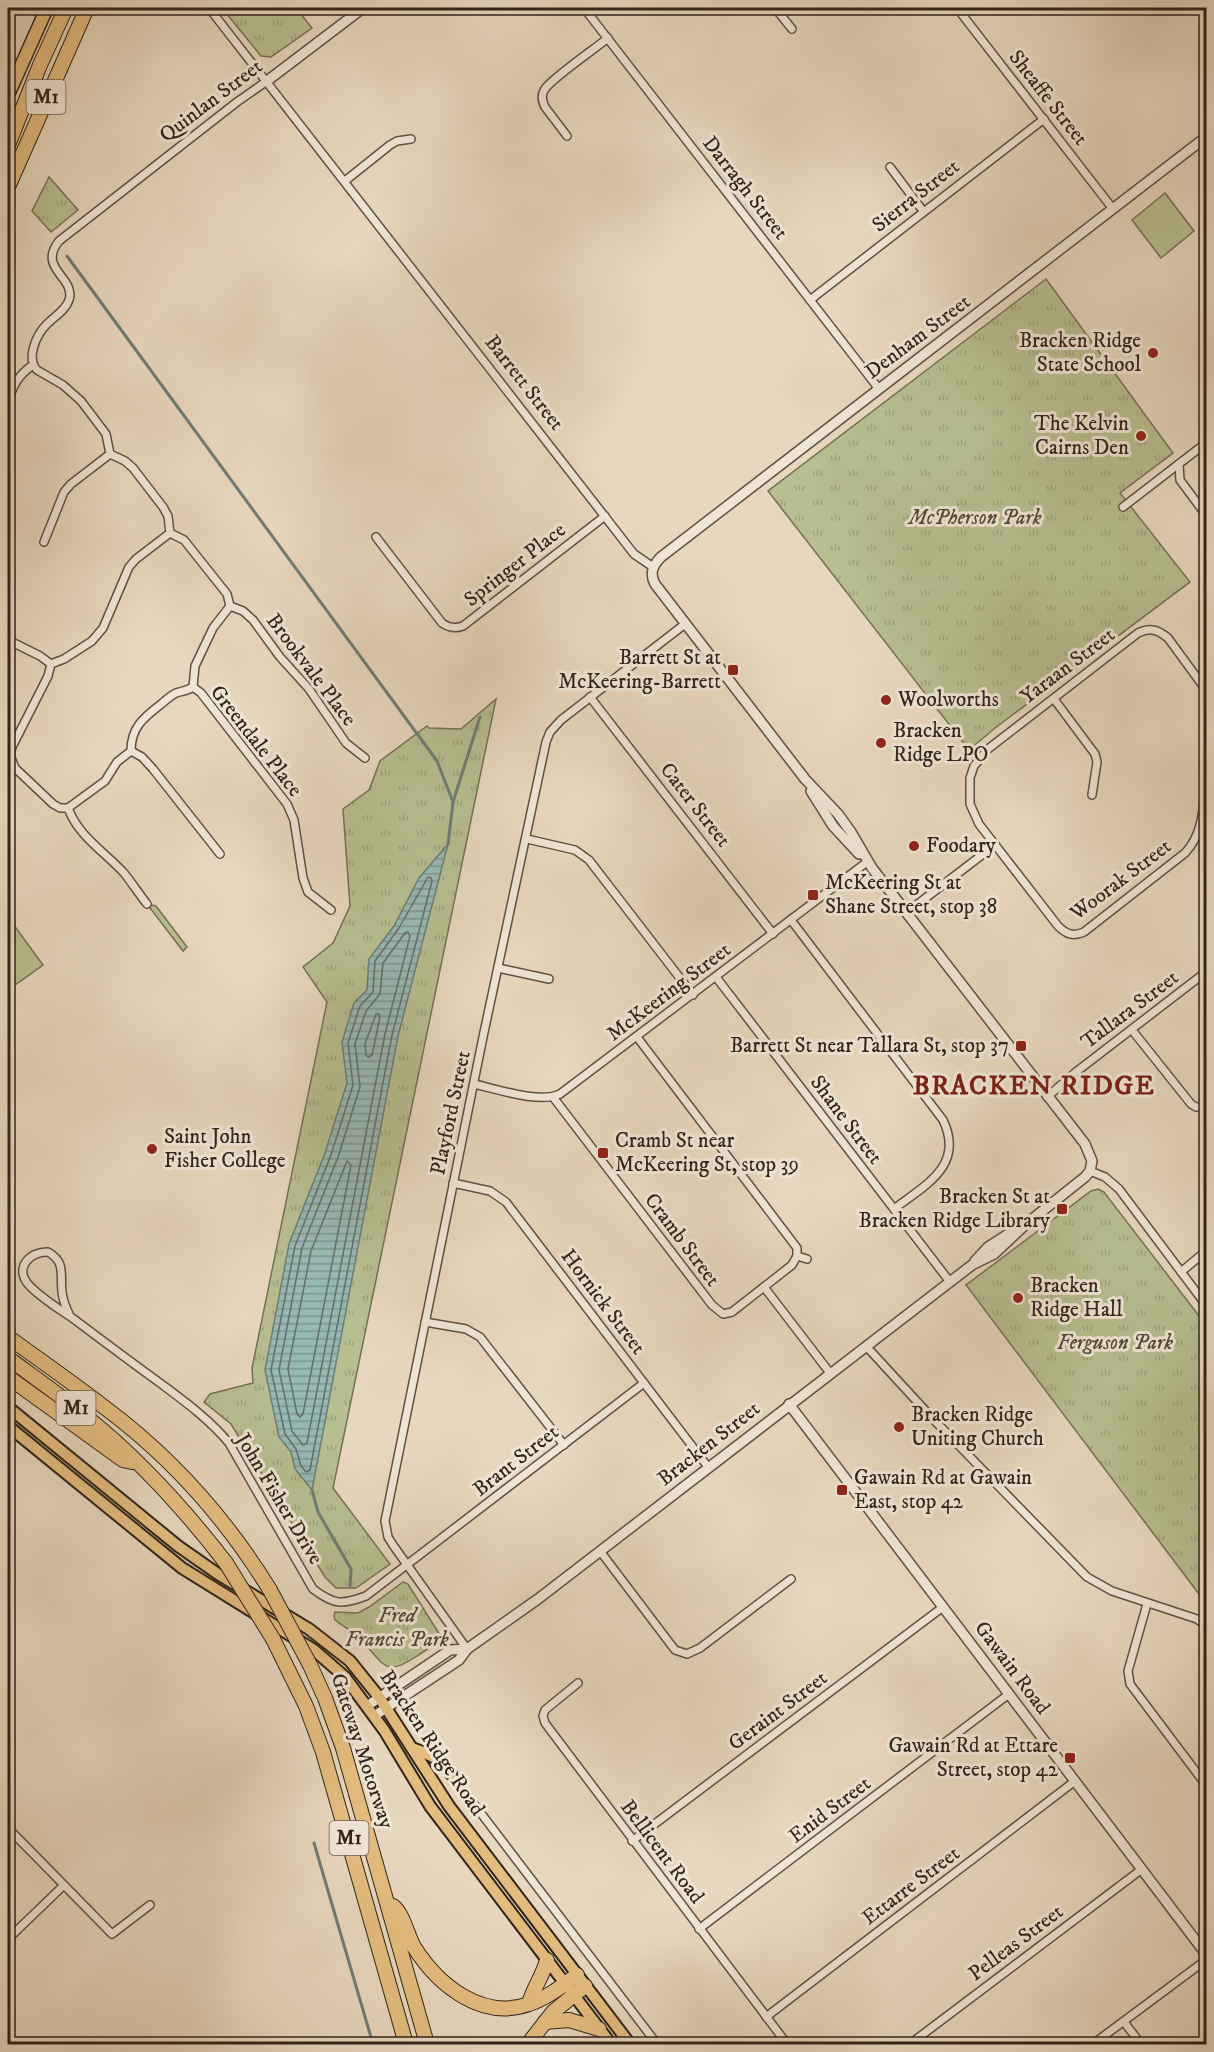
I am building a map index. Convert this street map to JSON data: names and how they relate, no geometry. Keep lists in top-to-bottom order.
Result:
{
  "streets": {
    "highway": ["M1", "Gateway Motorway"],
    "main road": ["Bracken Ridge Road"],
    "street": [
      "Sheaffe Street",
      "Quinlan Street",
      "Darragh Street",
      "Sierra Street",
      "Denham Street",
      "Barrett Street",
      "Springer Place",
      "Yaraan Street",
      "Brookvale Place",
      "Greendale Place",
      "Cater Street",
      "Woorak Street",
      "McKeering Street",
      "Tallara Street",
      "Playford Street",
      "Shane Street",
      "Cramb Street",
      "Hornick Street",
      "Bracken Street",
      "Brant Street",
      "John Fisher Drive",
      "Gawain Road",
      "Geraint Street",
      "Enid Street",
      "Bellicent Road",
      "Ettarre Street",
      "Pelleas Street"
    ]
  },
  "crossings": [
    ["Sheaffe Street", "Sierra Street"],
    ["Sheaffe Street", "Denham Street"],
    ["Quinlan Street", "Barrett Street"],
    ["Darragh Street", "Sierra Street"],
    ["Darragh Street", "Denham Street"],
    ["Denham Street", "Barrett Street"],
    ["Barrett Street", "Springer Place"],
    ["Yaraan Street", "Woorak Street"],
    ["Cater Street", "McKeering Street"],
    ["Cater Street", "Playford Street"],
    ["McKeering Street", "Shane Street"],
    ["McKeering Street", "Cramb Street"],
    ["Playford Street", "Hornick Street"],
    ["Playford Street", "Bracken Street"],
    ["Playford Street", "Brant Street"],
    ["Playford Street", "John Fisher Drive"],
    ["Shane Street", "Bracken Street"],
    ["Hornick Street", "Bracken Street"],
    ["Hornick Street", "Brant Street"],
    ["Bracken Street", "Gawain Road"],
    ["Bracken Street", "Bracken Ridge Road"],
    ["Brant Street", "John Fisher Drive"],
    ["Gawain Road", "Geraint Street"],
    ["Gawain Road", "Enid Street"],
    ["Gawain Road", "Ettarre Street"],
    ["Gawain Road", "Pelleas Street"],
    ["Geraint Street", "Bellicent Road"],
    ["Enid Street", "Bellicent Road"],
    ["Bellicent Road", "Ettarre Street"]
  ],
  "districts": ["BRACKEN RIDGE"],
  "parks": ["McPherson Park", "Ferguson Park", "Fred Francis Park"],
  "places": {
    "other": [
      "Bracken Ridge State School",
      "The Kelvin Cairns Den",
      "Woolworths",
      "Bracken Ridge LPO",
      "Foodary",
      "Saint John Fisher College",
      "Bracken Ridge Hall",
      "Bracken Ridge Uniting Church"
    ],
    "transit": [
      "Barrett St at McKeering-Barrett",
      "McKeering St at Shane Street, stop 38",
      "Barrett St near Tallara St, stop 37",
      "Cramb St near McKeering St, stop 39",
      "Bracken St at Bracken Ridge Library",
      "Gawain Rd at Gawain East, stop 42",
      "Gawain Rd at Ettare Street, stop 42"
    ]
  }
}
